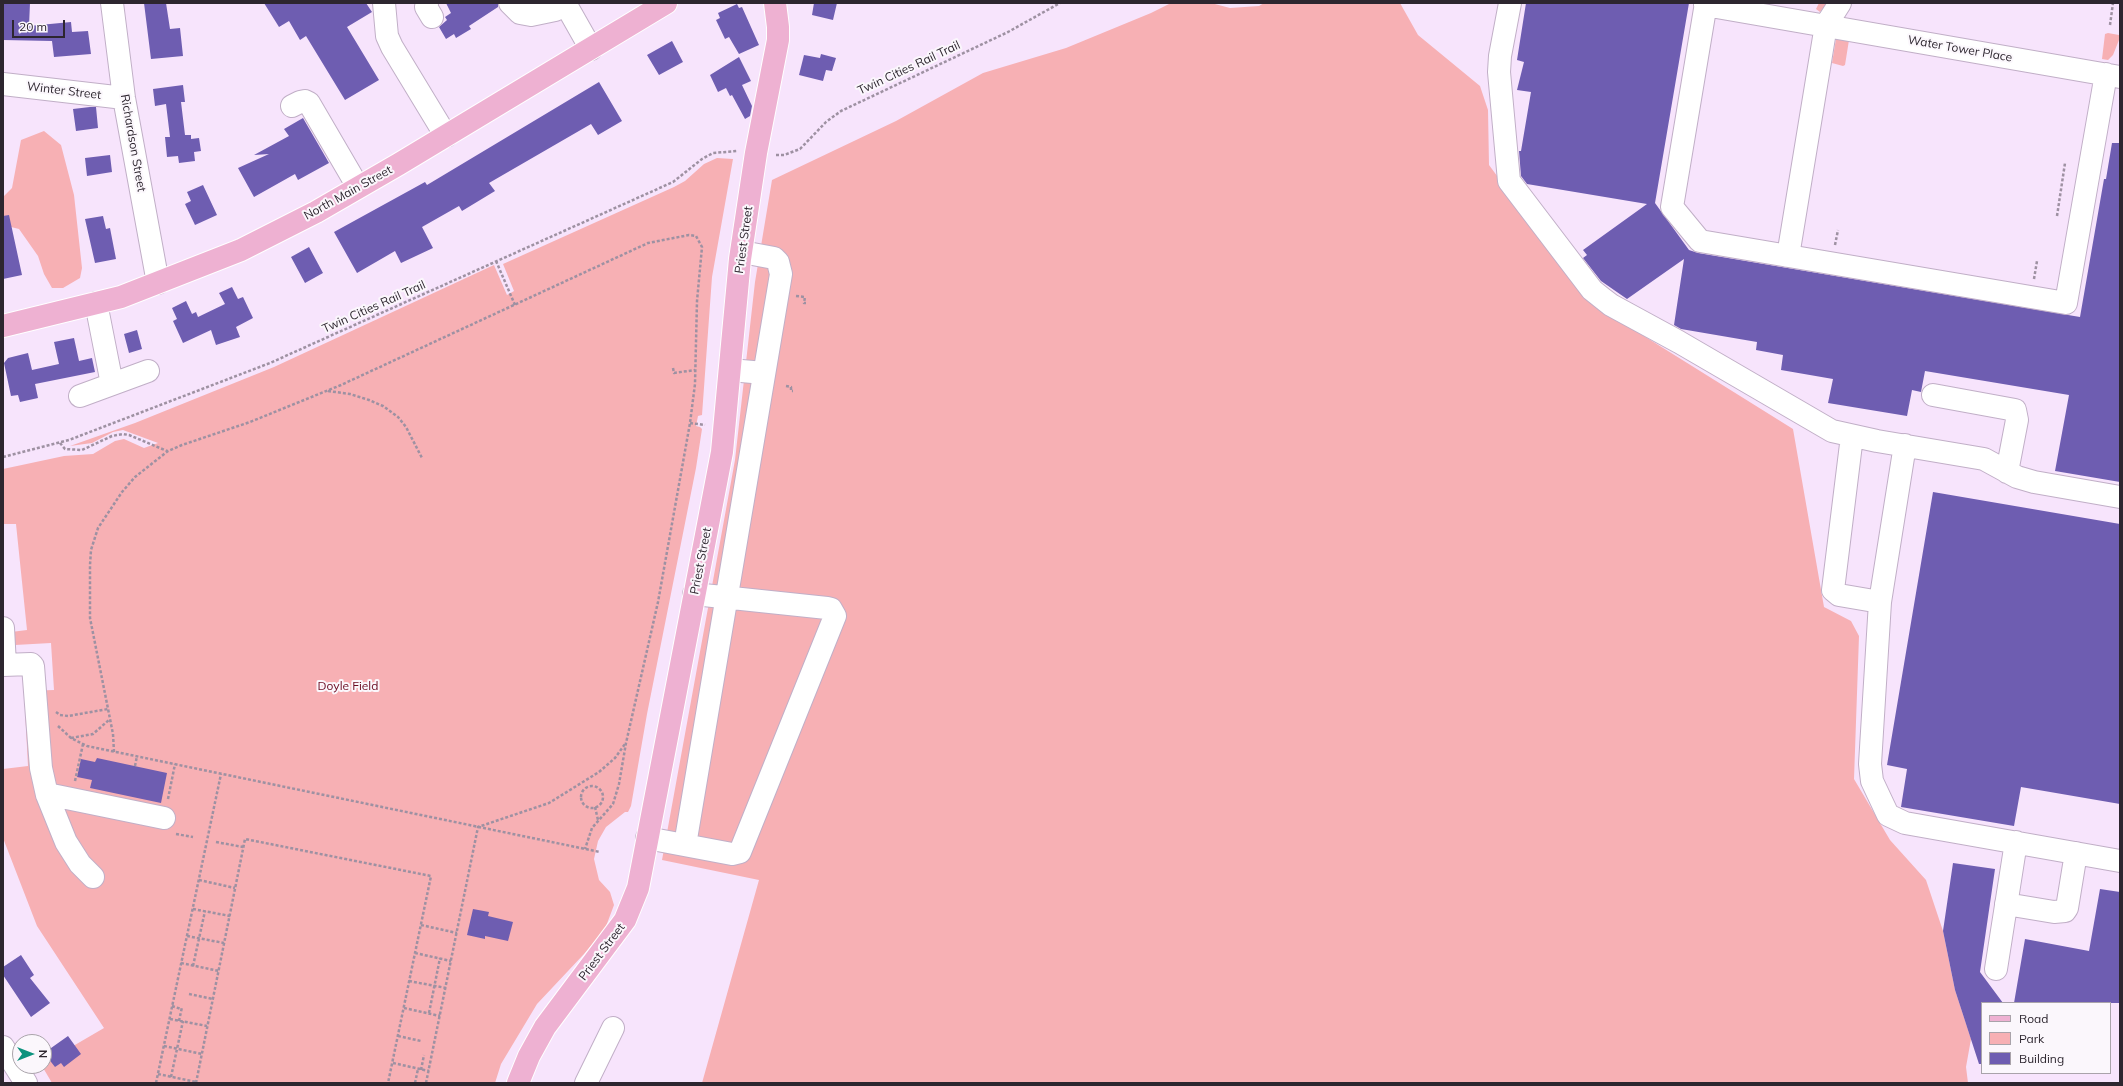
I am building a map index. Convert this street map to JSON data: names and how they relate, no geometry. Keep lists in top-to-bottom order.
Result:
{
  "streets": {
    "main road": ["North Main Street", "Priest Street"],
    "street": ["Water Tower Place", "Winter Street", "Richardson Street"],
    "path": ["Twin Cities Rail Trail"]
  },
  "crossings": [
    ["Winter Street", "Richardson Street"],
    ["Richardson Street", "North Main Street"]
  ],
  "parks": ["Doyle Field"],
  "legend": ["Road", "Park", "Building"],
  "scale_bar": "20 m",
  "north": "right"
}
